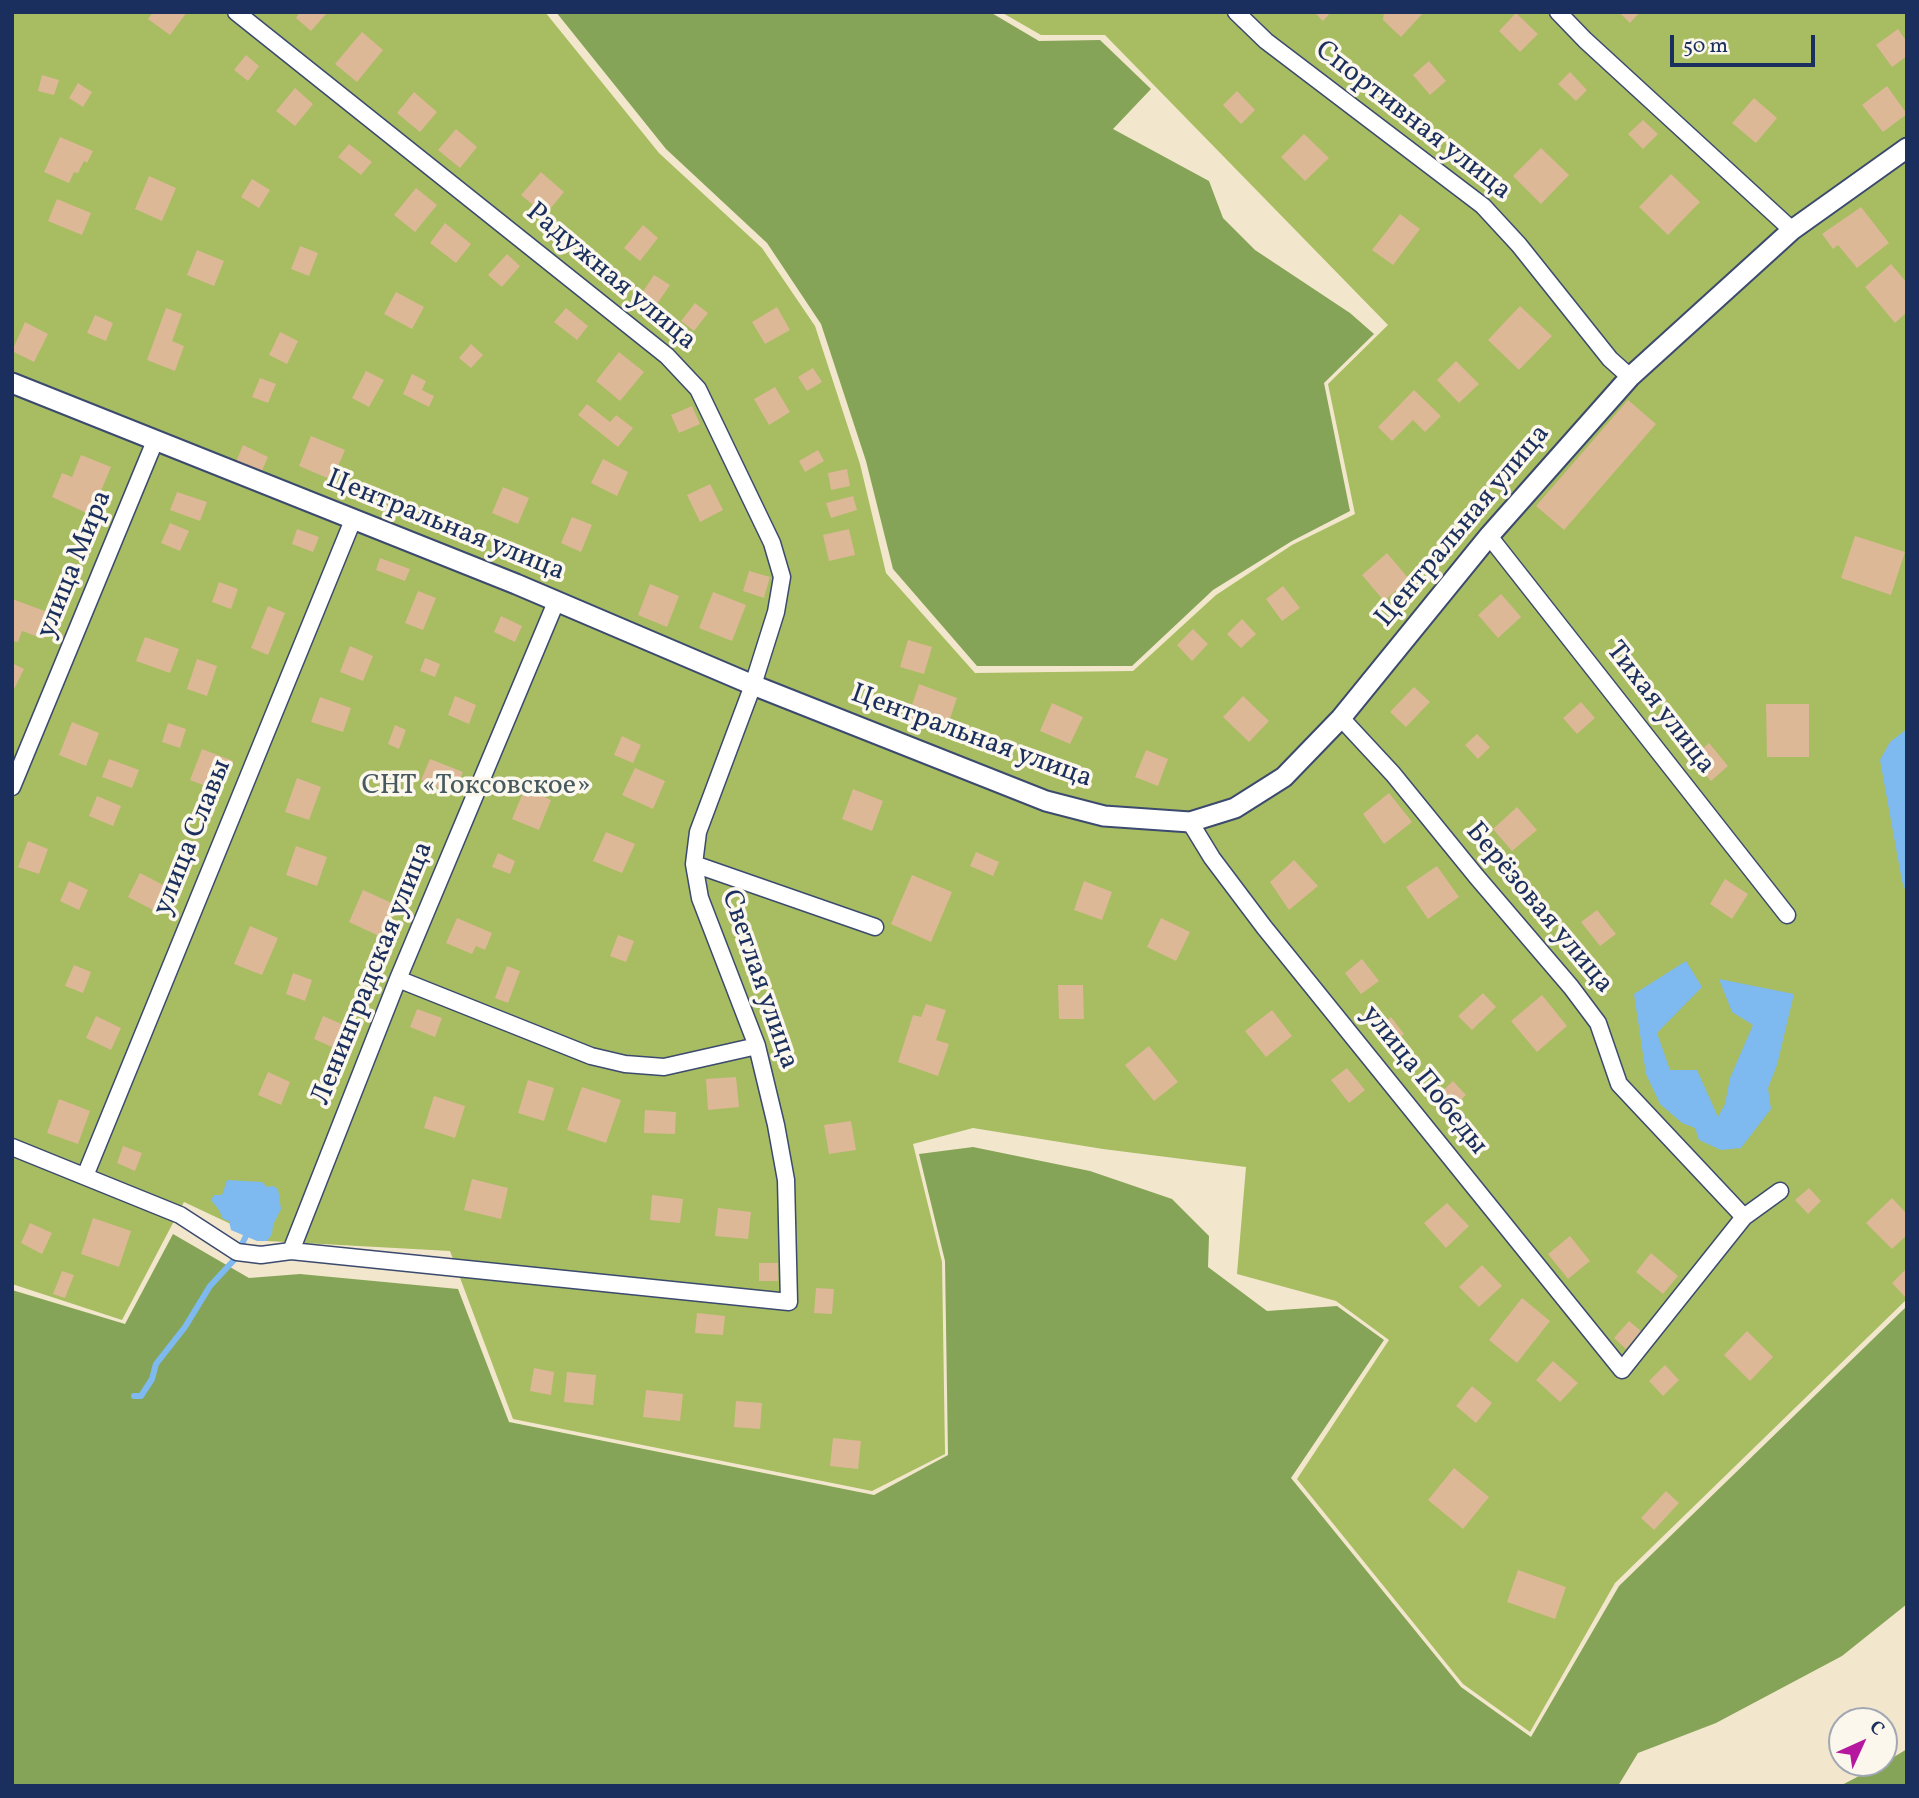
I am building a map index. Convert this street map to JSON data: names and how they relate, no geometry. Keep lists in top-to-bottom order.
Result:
{
  "streets": {
    "street": [
      "Спортивная улица",
      "Радужная улица",
      "Центральная улица",
      "улица Мира",
      "Тихая улица",
      "улица Славы",
      "Берёзовая улица",
      "Ленинградская улица",
      "Светлая улица",
      "улица Победы"
    ]
  },
  "crossings": [
    ["Спортивная улица", "Центральная улица"],
    ["Радужная улица", "Центральная улица"],
    ["Радужная улица", "Светлая улица"],
    ["Центральная улица", "улица Мира"],
    ["Центральная улица", "Тихая улица"],
    ["Центральная улица", "улица Славы"],
    ["Центральная улица", "Берёзовая улица"],
    ["Центральная улица", "Ленинградская улица"],
    ["Центральная улица", "Светлая улица"],
    ["Центральная улица", "улица Победы"],
    ["Берёзовая улица", "улица Победы"],
    ["Ленинградская улица", "Светлая улица"]
  ],
  "parks": ["СНТ «Токсовское»"],
  "scale_bar": "50 m",
  "north": "top right"
}
